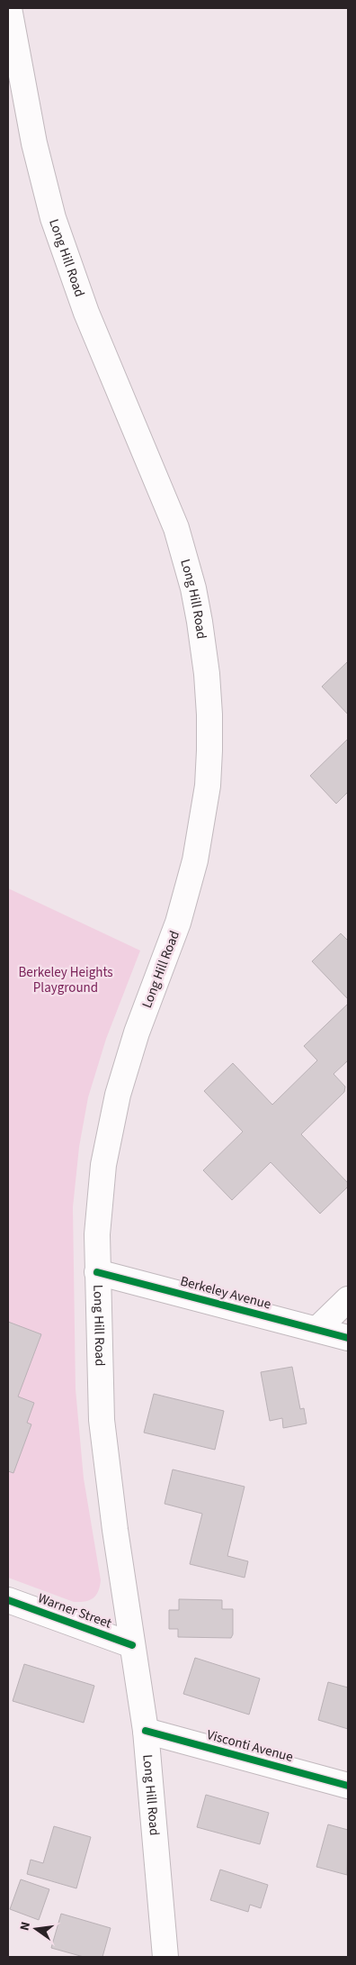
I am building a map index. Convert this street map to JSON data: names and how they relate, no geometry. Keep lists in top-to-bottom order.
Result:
{
  "streets": {
    "main road": [
      "Long Hill Road",
      "Berkeley Avenue",
      "Warner Street",
      "Visconti Avenue"
    ]
  },
  "crossings": [
    ["Long Hill Road", "Berkeley Avenue"],
    ["Long Hill Road", "Warner Street"],
    ["Long Hill Road", "Visconti Avenue"]
  ],
  "parks": ["Berkeley Heights Playground"],
  "north": "left"
}
